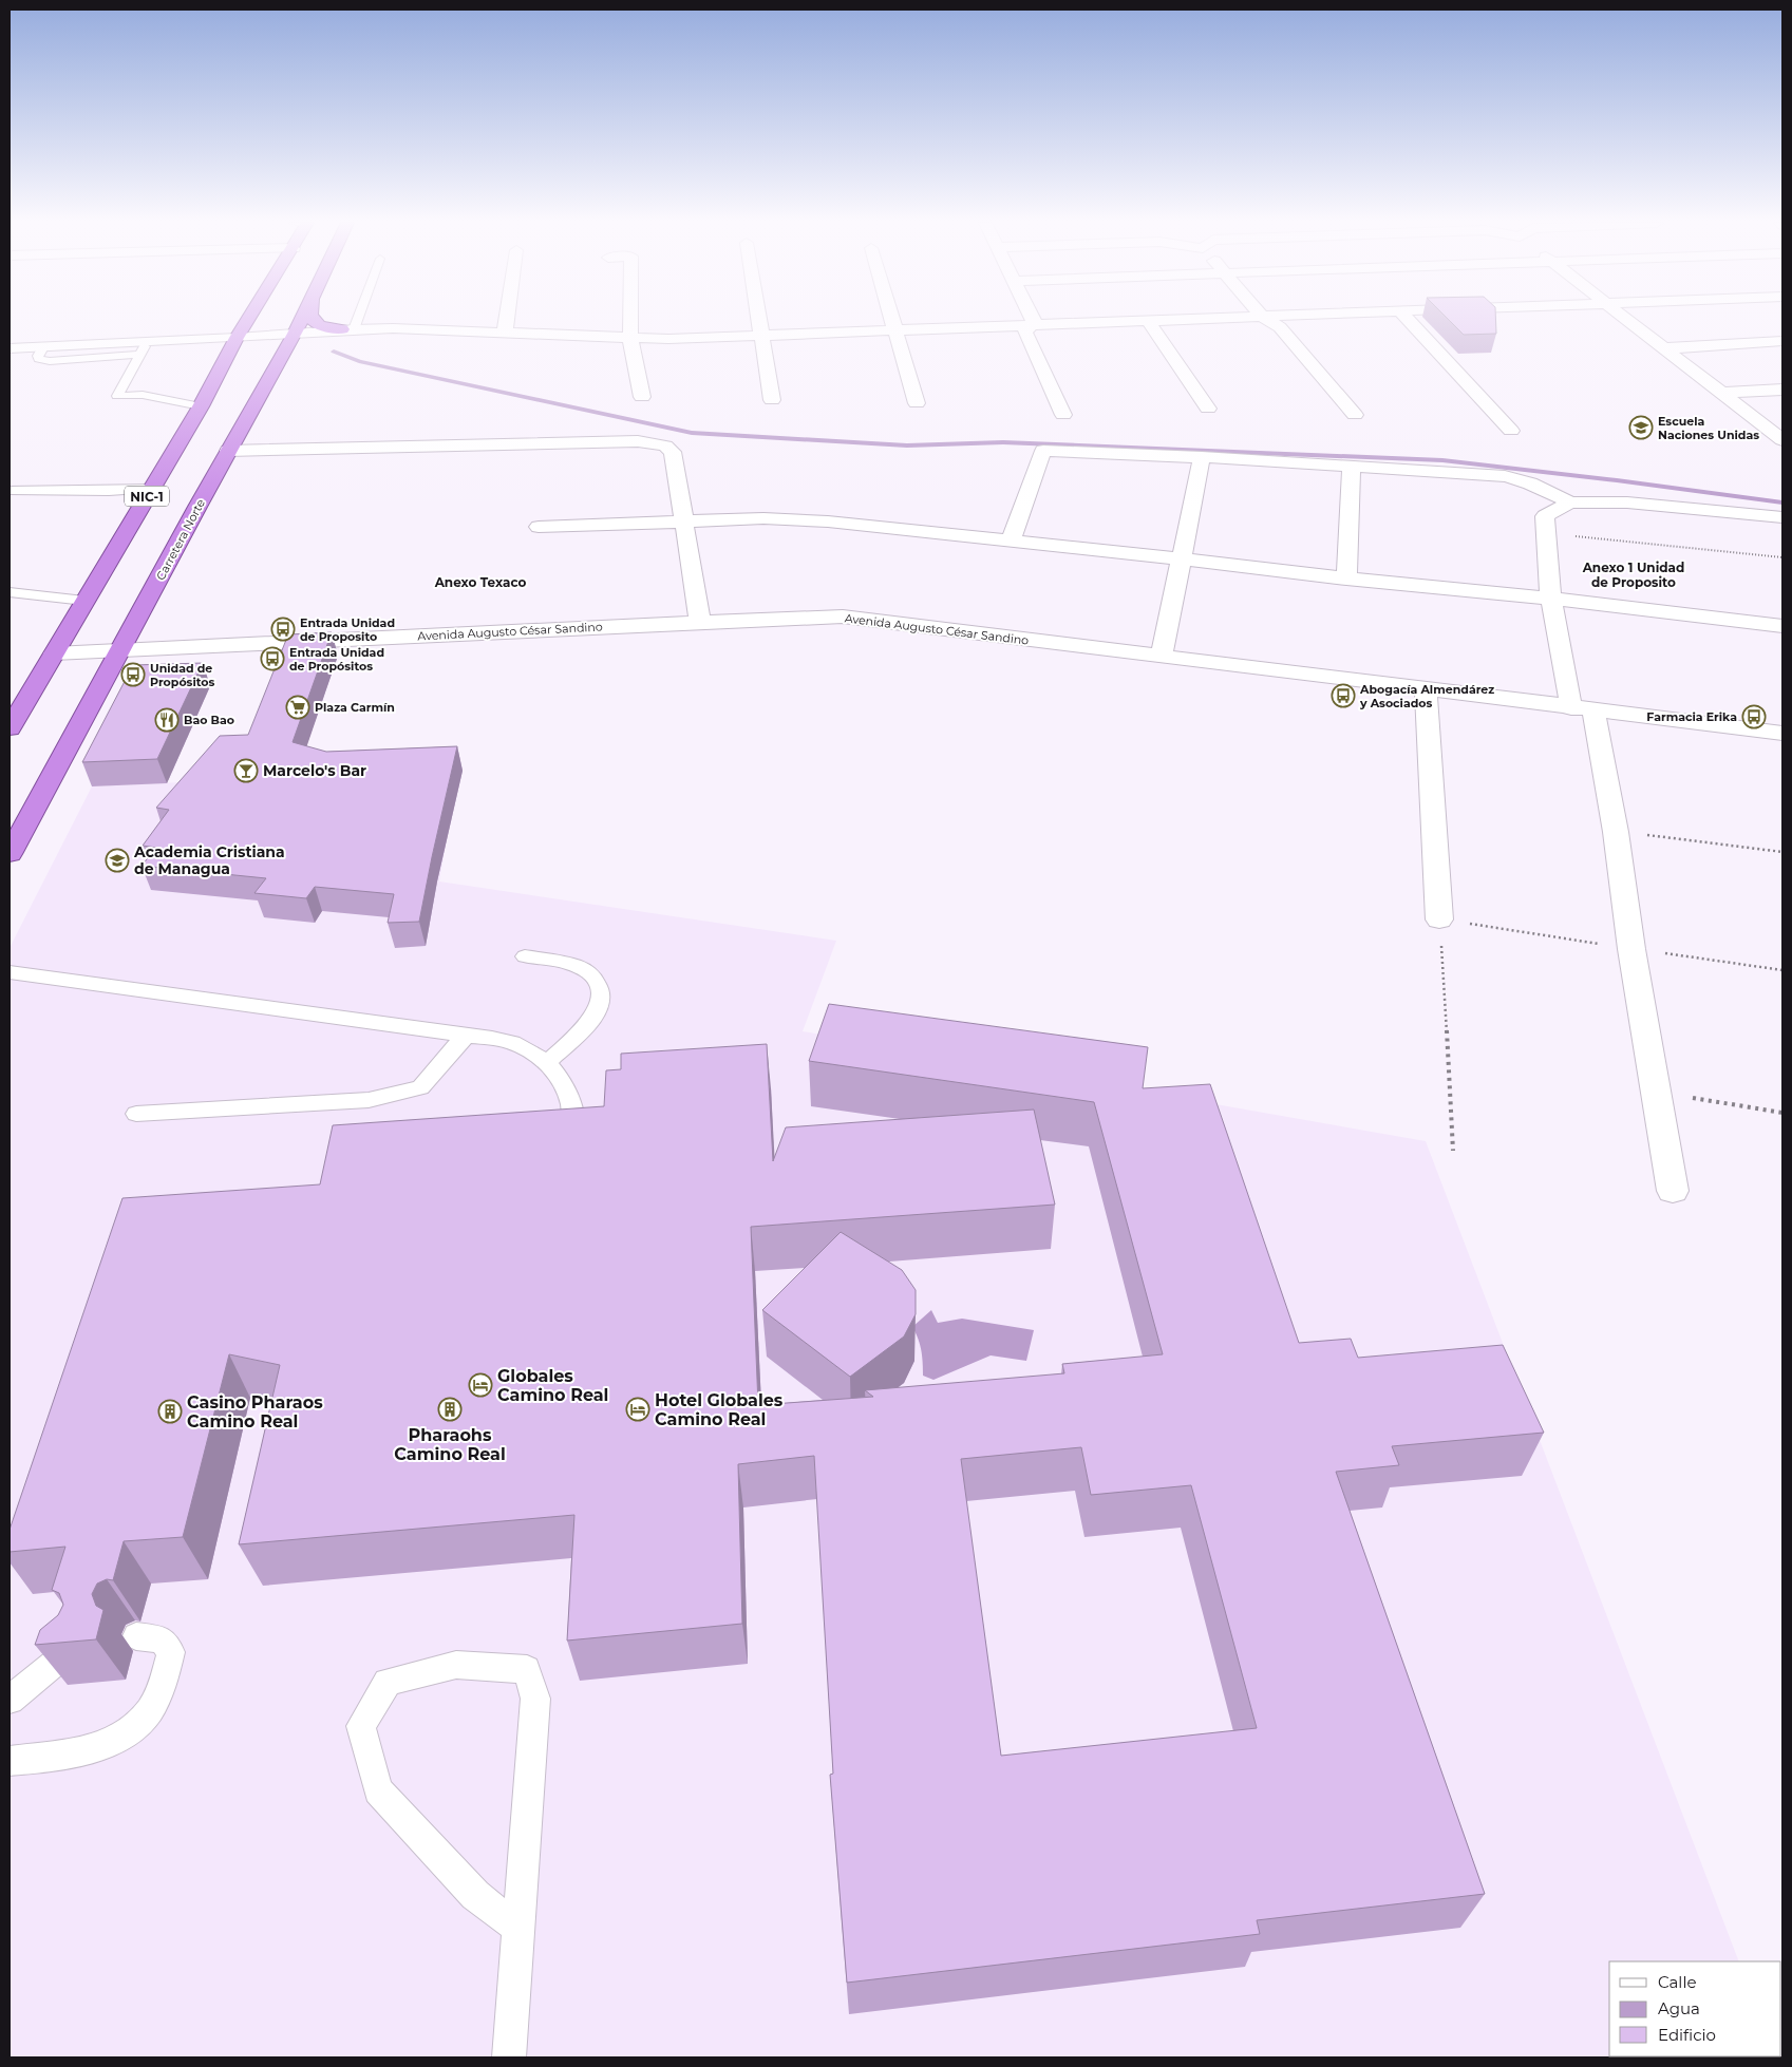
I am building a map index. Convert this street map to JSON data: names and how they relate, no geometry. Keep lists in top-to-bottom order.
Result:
{
  "streets": {
    "highway": ["NIC-1", "Carretera Norte"],
    "street": ["Avenida Augusto César Sandino"]
  },
  "crossings": [
    ["NIC-1", "Avenida Augusto César Sandino"],
    ["Carretera Norte", "Avenida Augusto César Sandino"]
  ],
  "districts": ["Anexo 1 Unidad de Proposito", "Anexo Texaco"],
  "places": {
    "school or university": ["Escuela Naciones Unidas", "Academia Cristiana de Managua"],
    "bus stop": [
      "Entrada Unidad de Proposito",
      "Entrada Unidad de Propósitos",
      "Unidad de Propósitos",
      "Abogacía Almendárez y Asociados",
      "Farmacia Erika"
    ],
    "supermarket": ["Plaza Carmín"],
    "restaurant": ["Bao Bao"],
    "bar": ["Marcelo's Bar"],
    "hotel": ["Globales Camino Real", "Hotel Globales Camino Real"],
    "building": ["Pharaohs Camino Real", "Casino Pharaos Camino Real"]
  },
  "legend": ["Calle", "Agua", "Edificio"]
}
